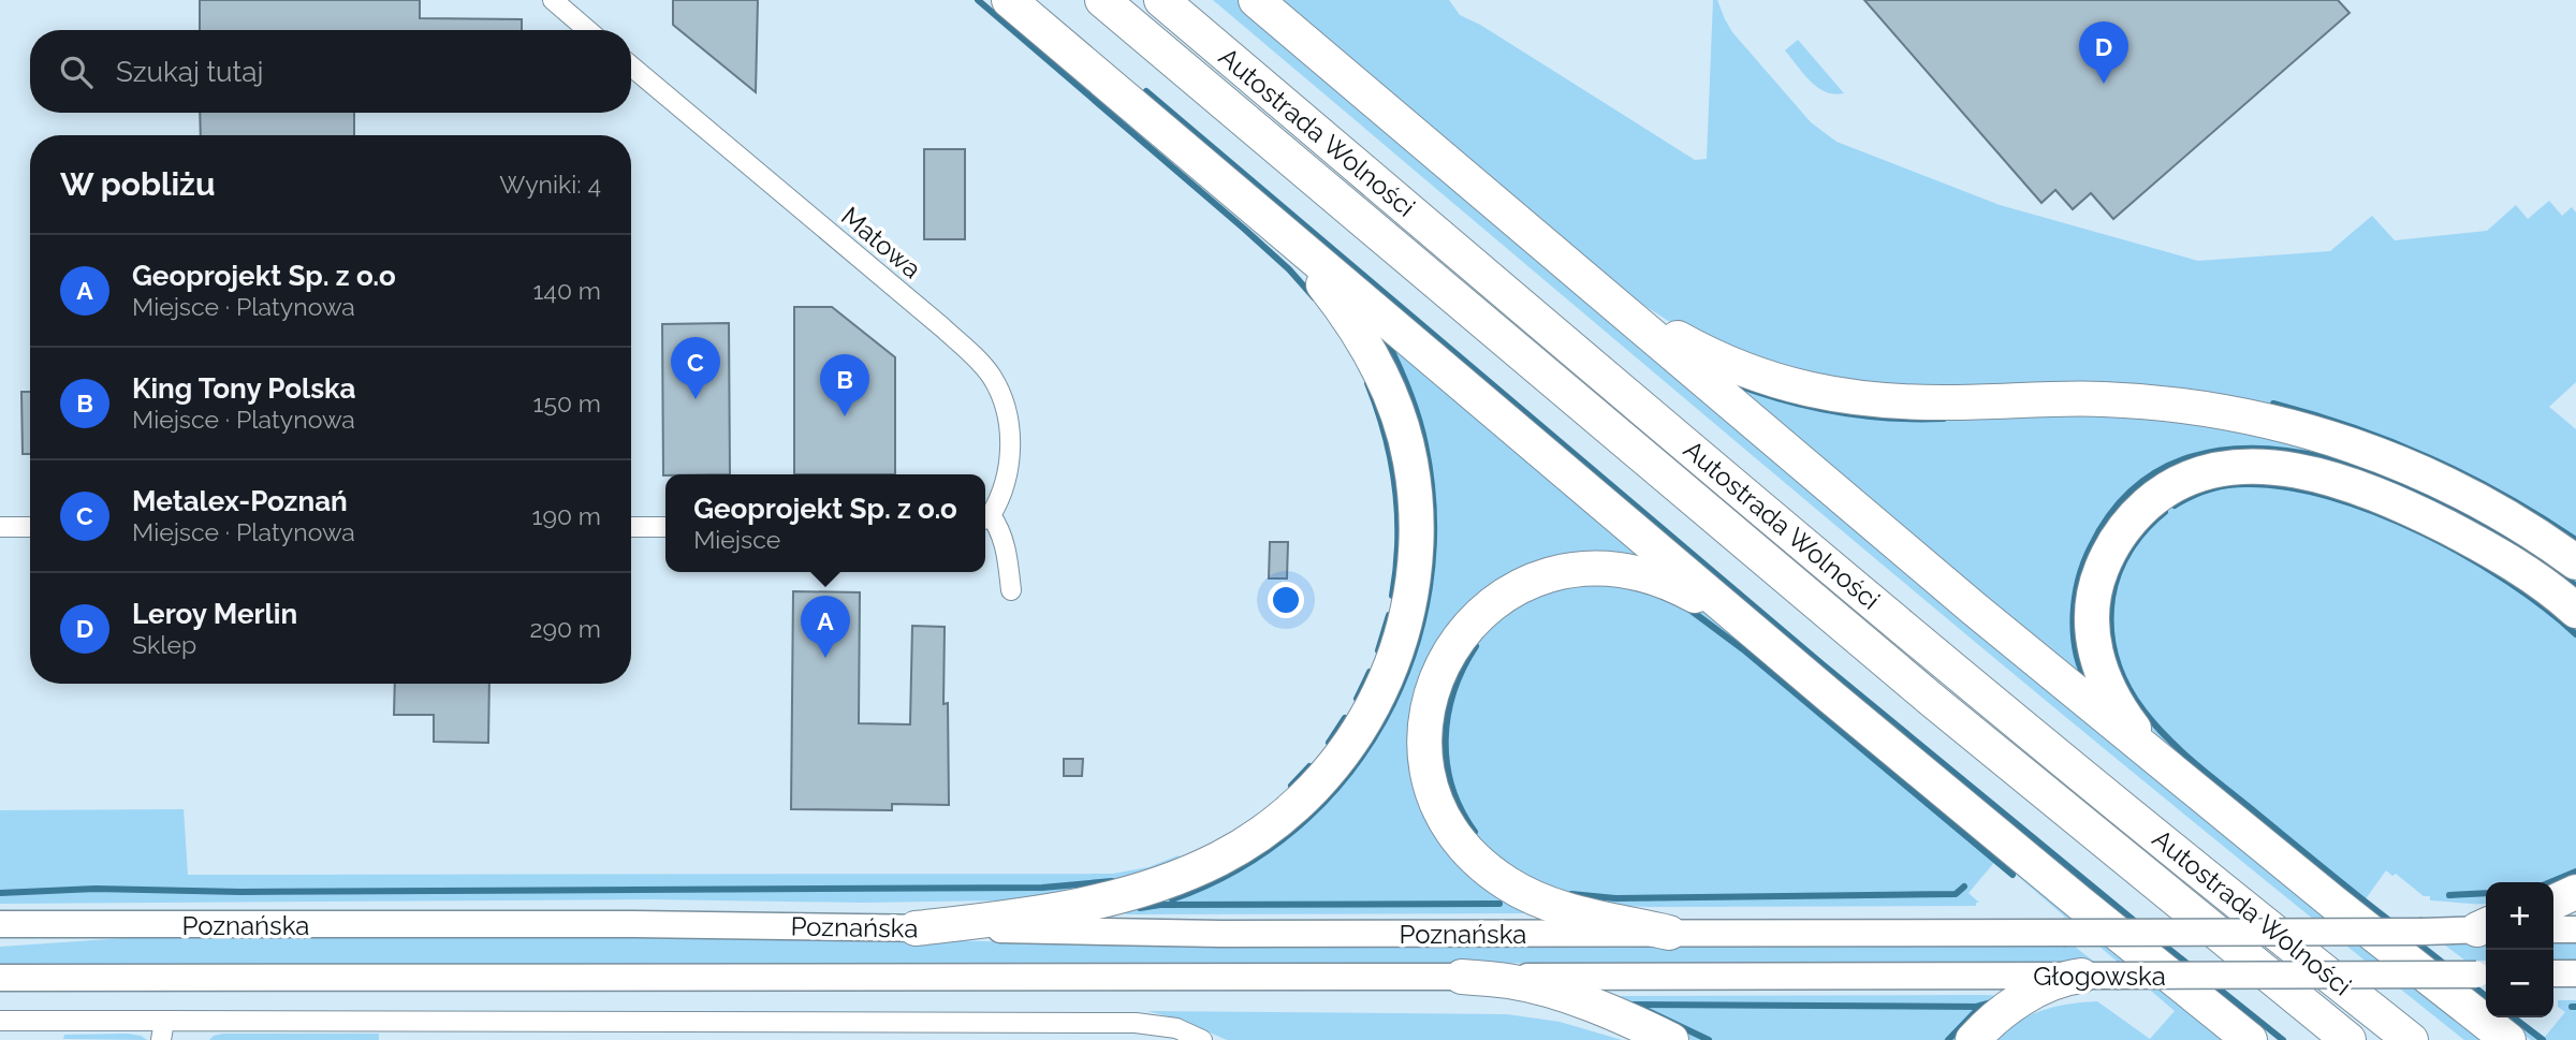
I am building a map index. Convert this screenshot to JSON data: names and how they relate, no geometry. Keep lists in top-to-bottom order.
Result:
{
  "streets": {
    "highway": ["Autostrada Wolności"],
    "main road": ["Poznańska", "Głogowska"],
    "street": ["Matowa"]
  },
  "crossings": [
    ["Poznańska", "Głogowska"]
  ],
  "page": {
    "pins": [
      "D",
      "C",
      "B",
      "A"
    ],
    "search": "Szukaj tutaj",
    "heading": ["W pobliżu", "Wyniki: 4"],
    "list": [
      {
        "mark": "A",
        "name": "Geoprojekt Sp. z o.o",
        "note": "Miejsce · Platynowa",
        "value": "140 m"
      },
      {
        "mark": "B",
        "name": "King Tony Polska",
        "note": "Miejsce · Platynowa",
        "value": "150 m"
      },
      {
        "mark": "C",
        "name": "Metalex-Poznań",
        "note": "Miejsce · Platynowa",
        "value": "190 m"
      },
      {
        "mark": "D",
        "name": "Leroy Merlin",
        "note": "Sklep",
        "value": "290 m"
      }
    ],
    "popup": ["Geoprojekt Sp. z o.o", "Miejsce"],
    "map_buttons": ["+", "−"]
  }
}
